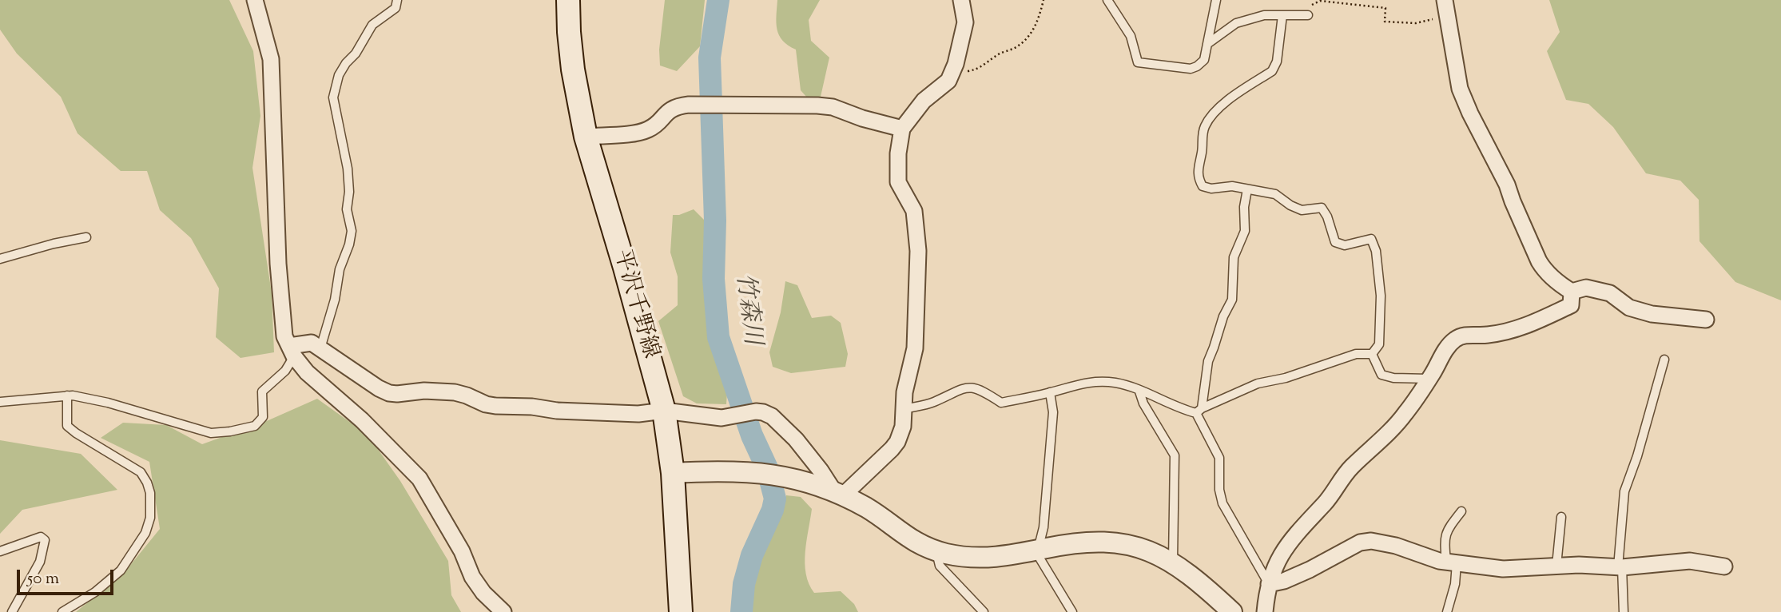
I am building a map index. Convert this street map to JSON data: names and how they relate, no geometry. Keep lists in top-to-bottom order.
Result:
{
  "streets": {
    "main road": ["平沢千野線"]
  },
  "water": ["竹森川"],
  "scale_bar": "50 m"
}
